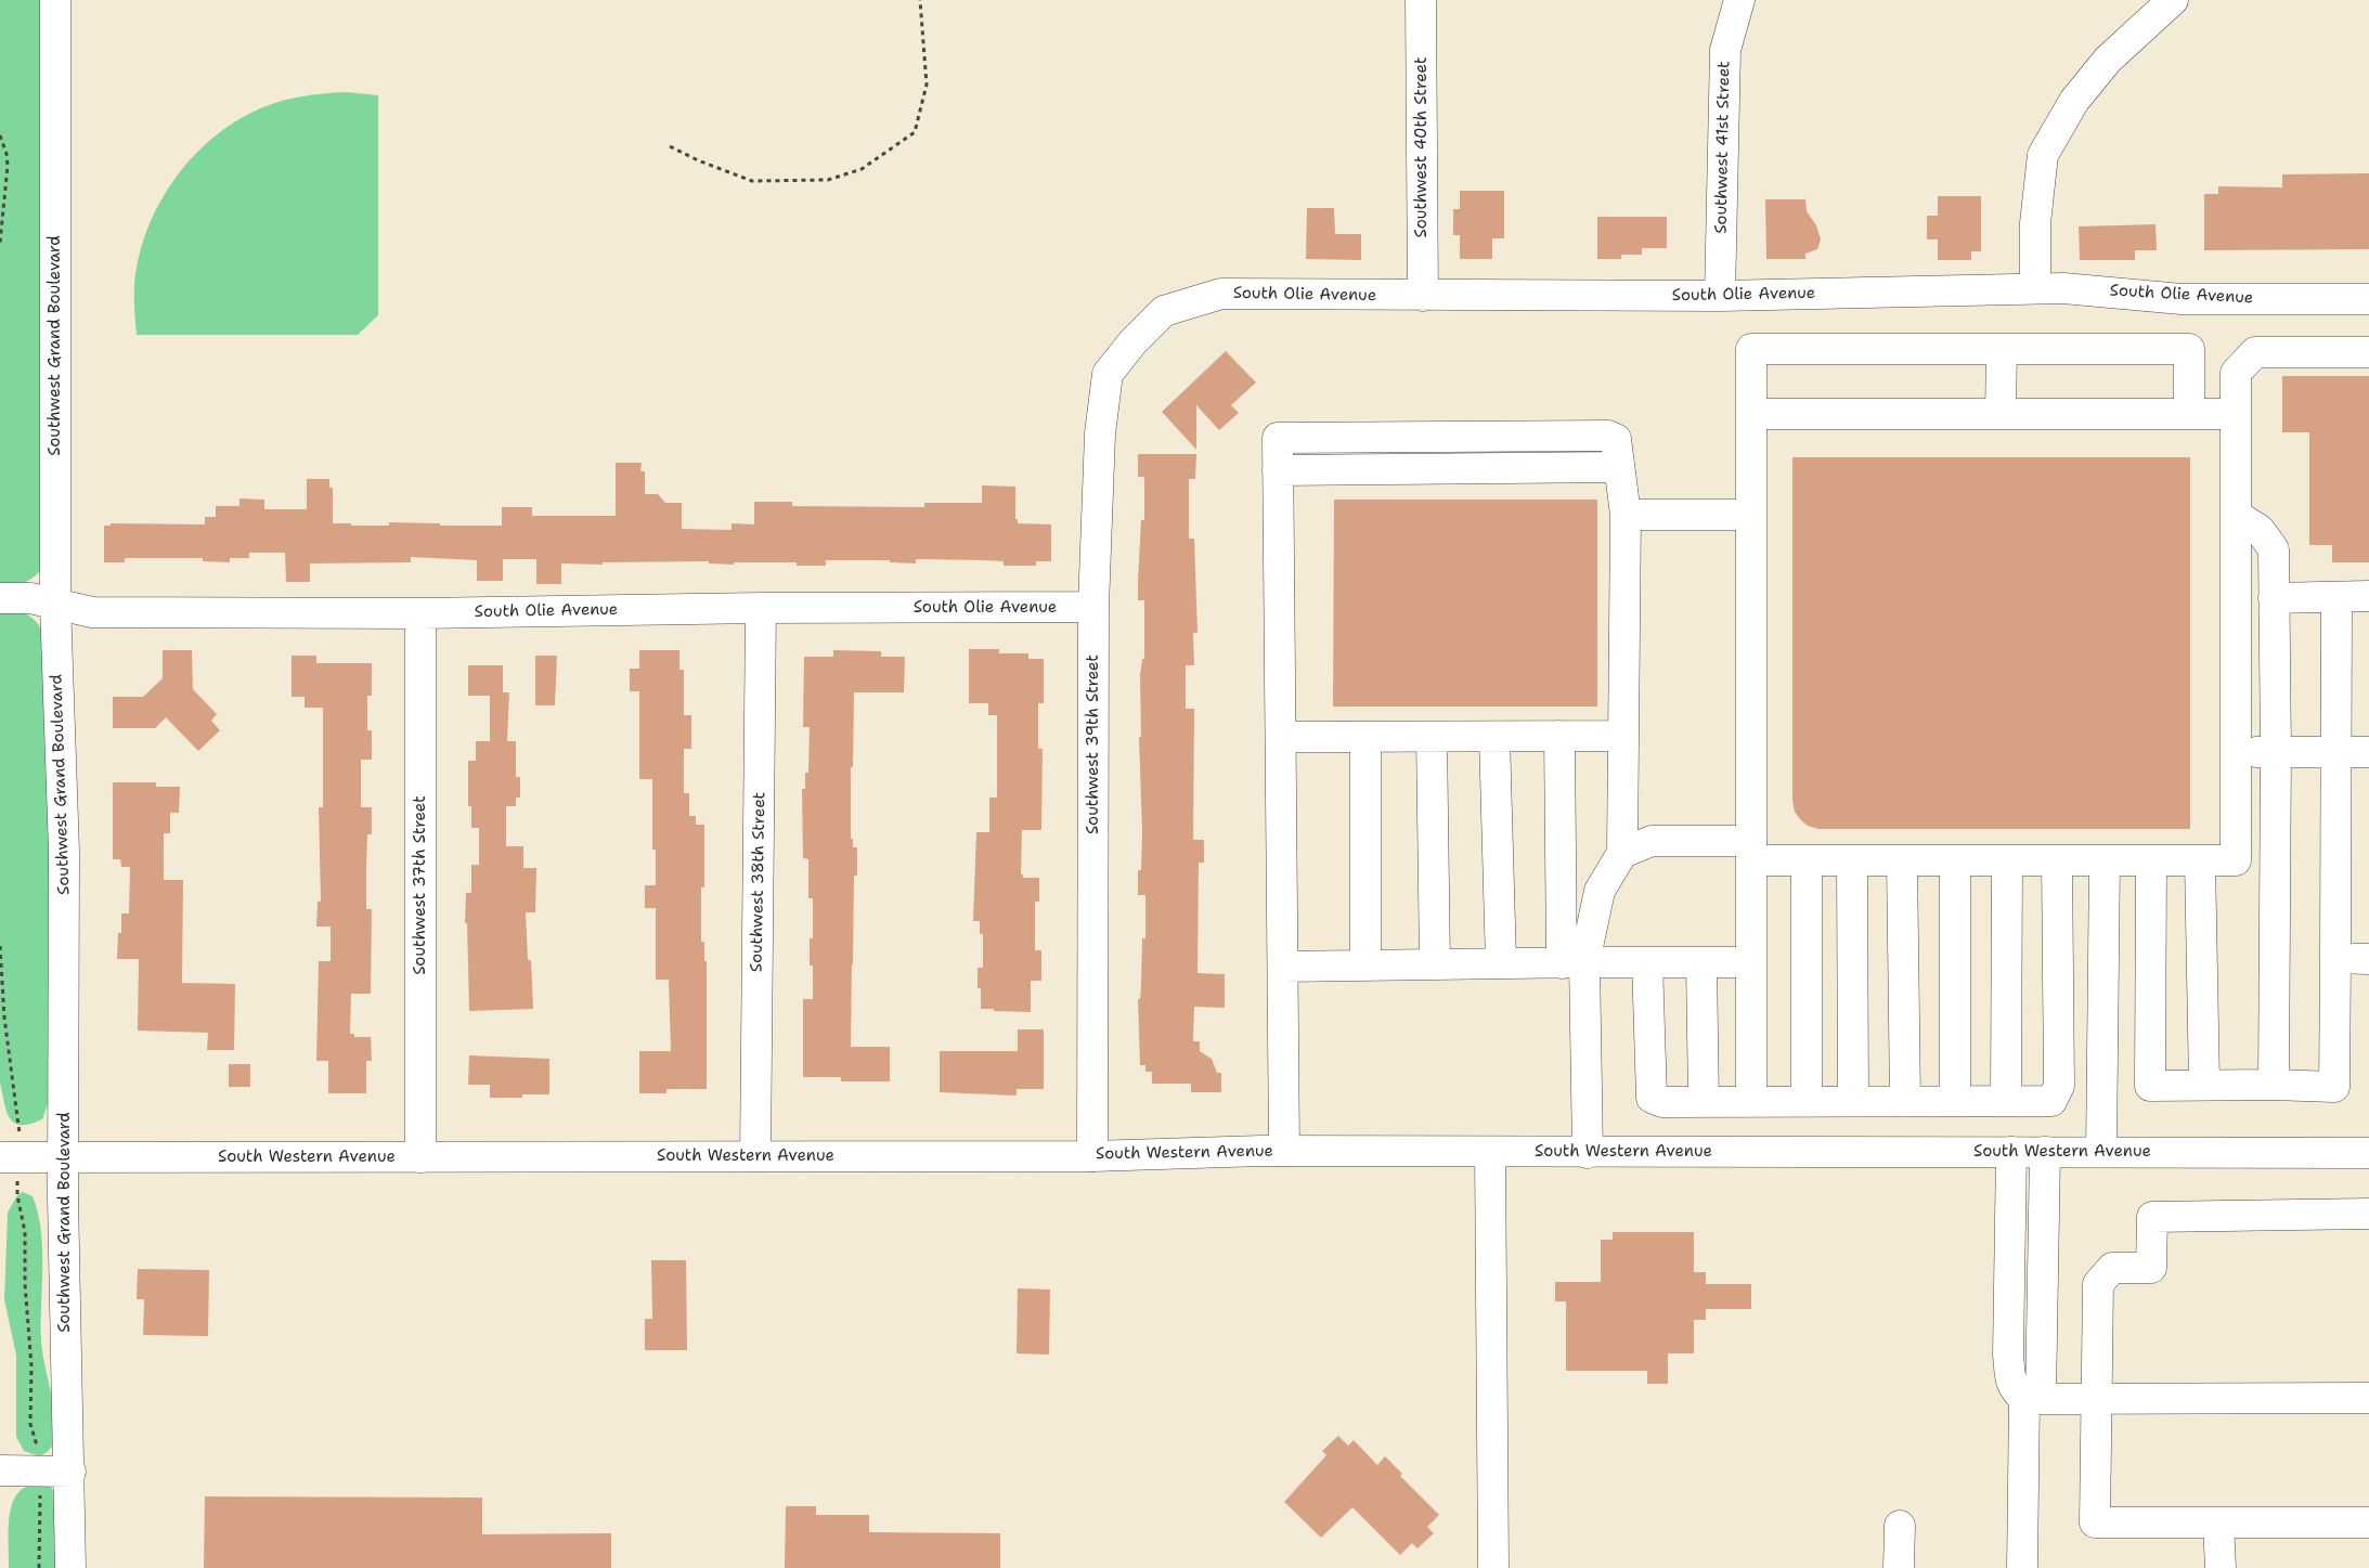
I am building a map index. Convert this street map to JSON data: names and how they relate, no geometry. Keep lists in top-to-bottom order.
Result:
{
  "streets": {
    "street": [
      "Southwest 40th Street",
      "Southwest 41st Street",
      "South Olie Avenue",
      "Southwest Grand Boulevard",
      "Southwest 39th Street",
      "Southwest 38th Street",
      "Southwest 37th Street",
      "South Western Avenue"
    ]
  },
  "crossings": [
    ["Southwest 40th Street", "South Olie Avenue"],
    ["Southwest 41st Street", "South Olie Avenue"],
    ["South Olie Avenue", "Southwest Grand Boulevard"],
    ["South Olie Avenue", "Southwest 39th Street"],
    ["South Olie Avenue", "Southwest 38th Street"],
    ["South Olie Avenue", "Southwest 37th Street"],
    ["Southwest Grand Boulevard", "South Western Avenue"],
    ["Southwest 39th Street", "South Western Avenue"],
    ["Southwest 38th Street", "South Western Avenue"],
    ["Southwest 37th Street", "South Western Avenue"]
  ]
}
